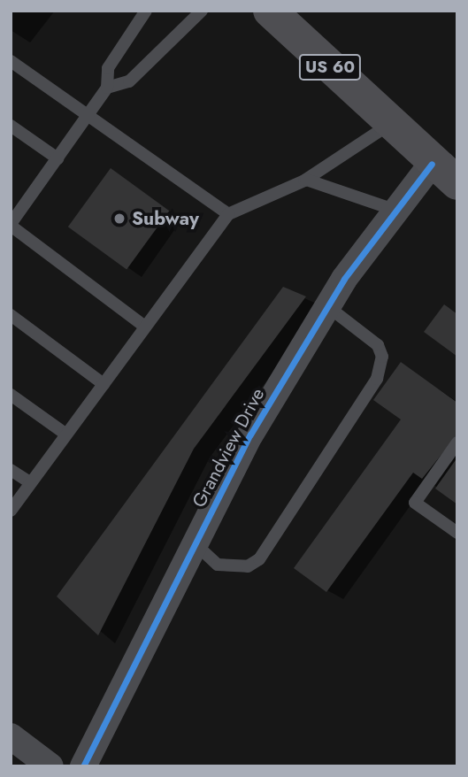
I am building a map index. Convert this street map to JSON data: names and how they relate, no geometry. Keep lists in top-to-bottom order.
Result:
{
  "streets": {
    "highway": ["US 60"],
    "street": ["Grandview Drive"]
  },
  "crossings": [
    ["US 60", "Grandview Drive"]
  ],
  "places": ["Subway"]
}
